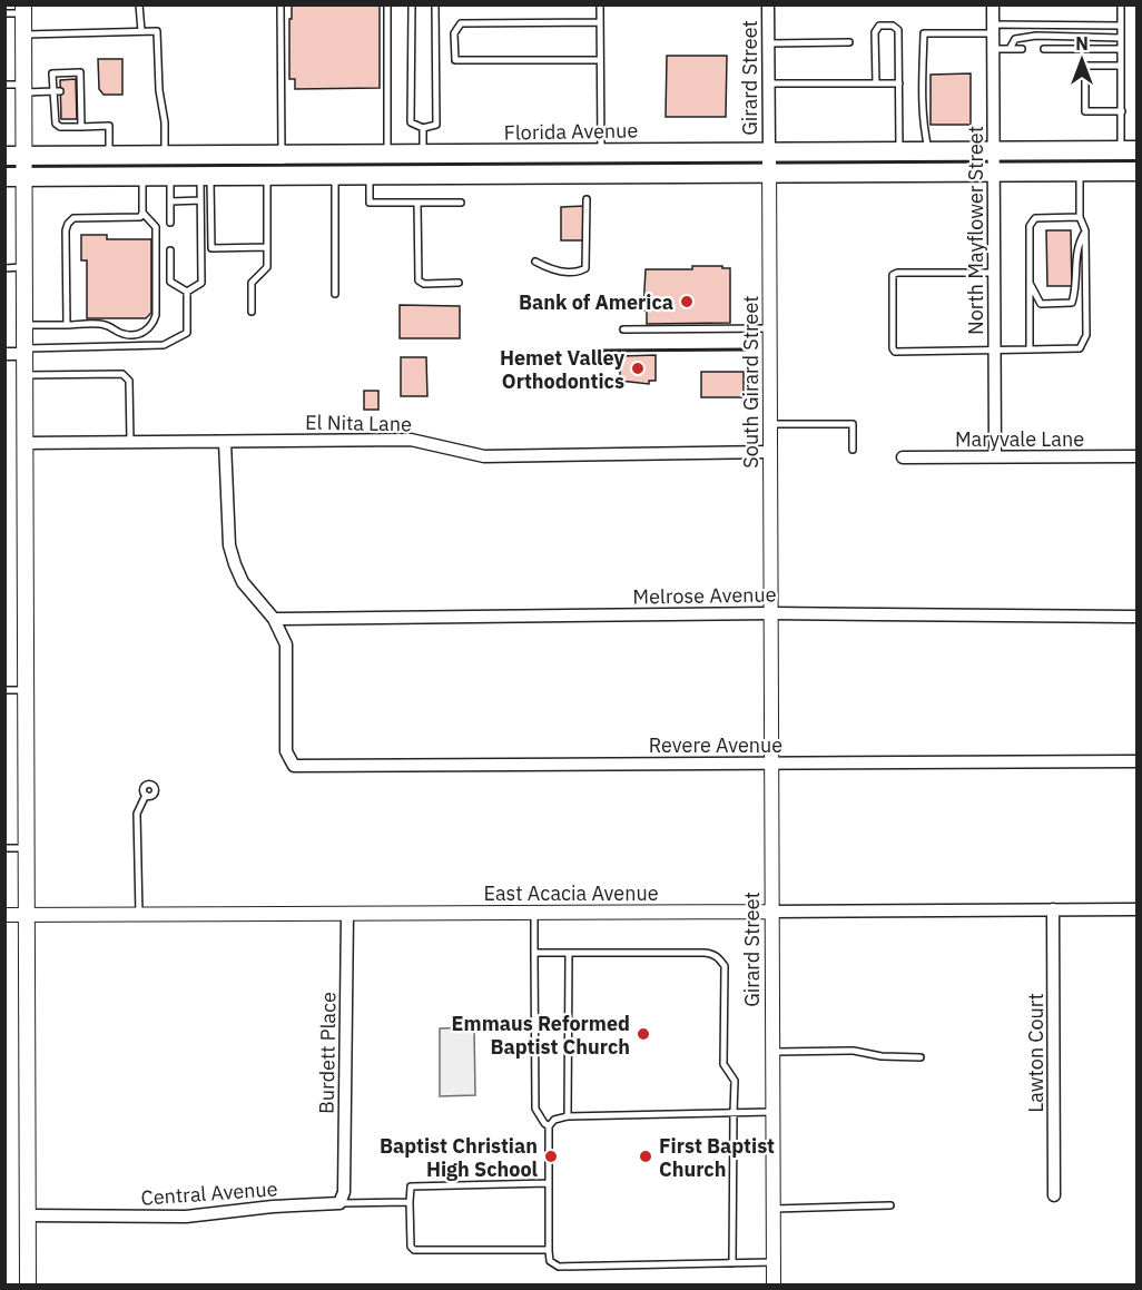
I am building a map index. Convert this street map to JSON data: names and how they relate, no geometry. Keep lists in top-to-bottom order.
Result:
{
  "streets": {
    "main road": ["Florida Avenue"],
    "street": [
      "Girard Street",
      "North Mayflower Street",
      "South Girard Street",
      "El Nita Lane",
      "Maryvale Lane",
      "Melrose Avenue",
      "Revere Avenue",
      "East Acacia Avenue",
      "Burdett Place",
      "Lawton Court",
      "Central Avenue"
    ]
  },
  "crossings": [
    ["Girard Street", "Florida Avenue"],
    ["Girard Street", "South Girard Street"],
    ["Girard Street", "Melrose Avenue"],
    ["Girard Street", "Revere Avenue"],
    ["Girard Street", "East Acacia Avenue"],
    ["Florida Avenue", "North Mayflower Street"],
    ["Florida Avenue", "South Girard Street"],
    ["North Mayflower Street", "Maryvale Lane"],
    ["South Girard Street", "El Nita Lane"],
    ["South Girard Street", "Melrose Avenue"],
    ["Melrose Avenue", "Revere Avenue"],
    ["East Acacia Avenue", "Burdett Place"],
    ["East Acacia Avenue", "Lawton Court"],
    ["Burdett Place", "Central Avenue"]
  ],
  "places": [
    "Bank of America",
    "Hemet Valley Orthodontics",
    "Emmaus Reformed Baptist Church",
    "Baptist Christian High School",
    "First Baptist Church"
  ],
  "north": "top"
}
